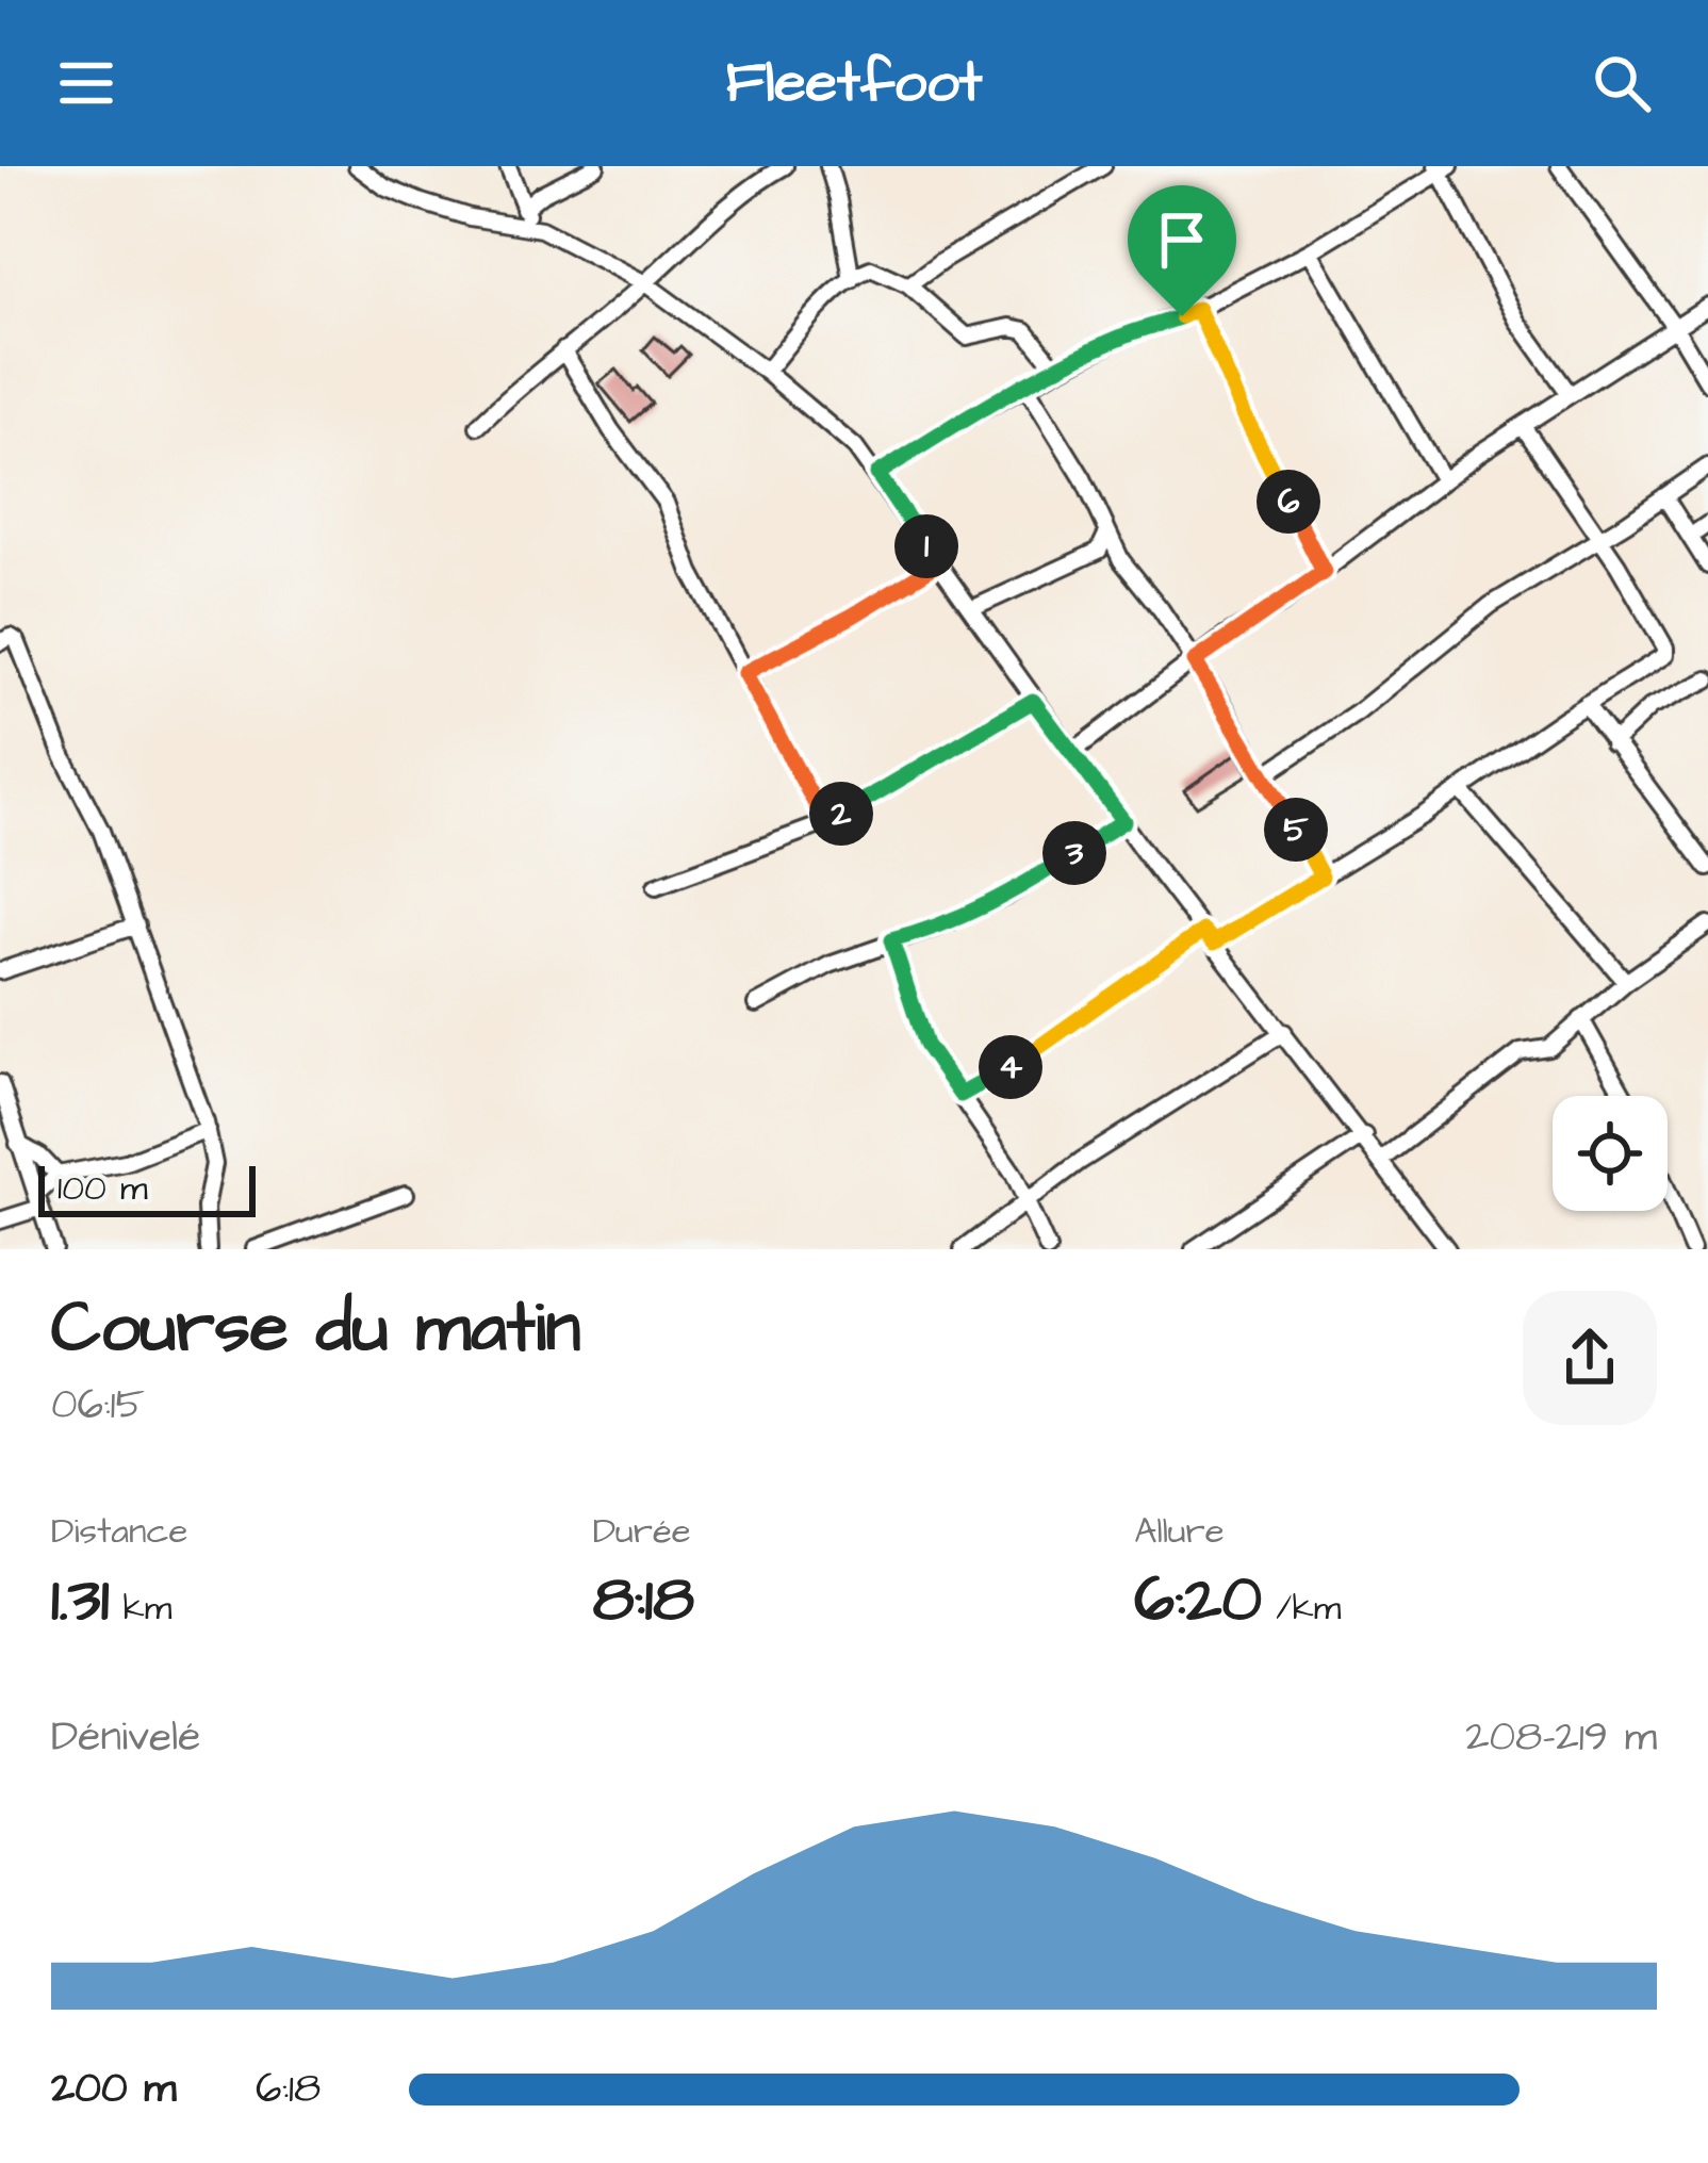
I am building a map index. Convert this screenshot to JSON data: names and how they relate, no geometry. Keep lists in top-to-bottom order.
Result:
{
  "scale_bar": "100 m",
  "page": {
    "header": "Fleetfoot",
    "pins": [
      "6",
      "1",
      "2",
      "5",
      "3",
      "4"
    ],
    "scale": "100 m",
    "heading": ["Course du matin", "06:15"],
    "stats": [
      ["Distance", "1.31 km"],
      ["Durée", "8:18"],
      ["Allure", "6:20 /km"]
    ],
    "chart": ["Dénivelé", "208–219 m"],
    "list": [
      {
        "name": "200 m",
        "note": "6:18"
      }
    ]
  }
}
